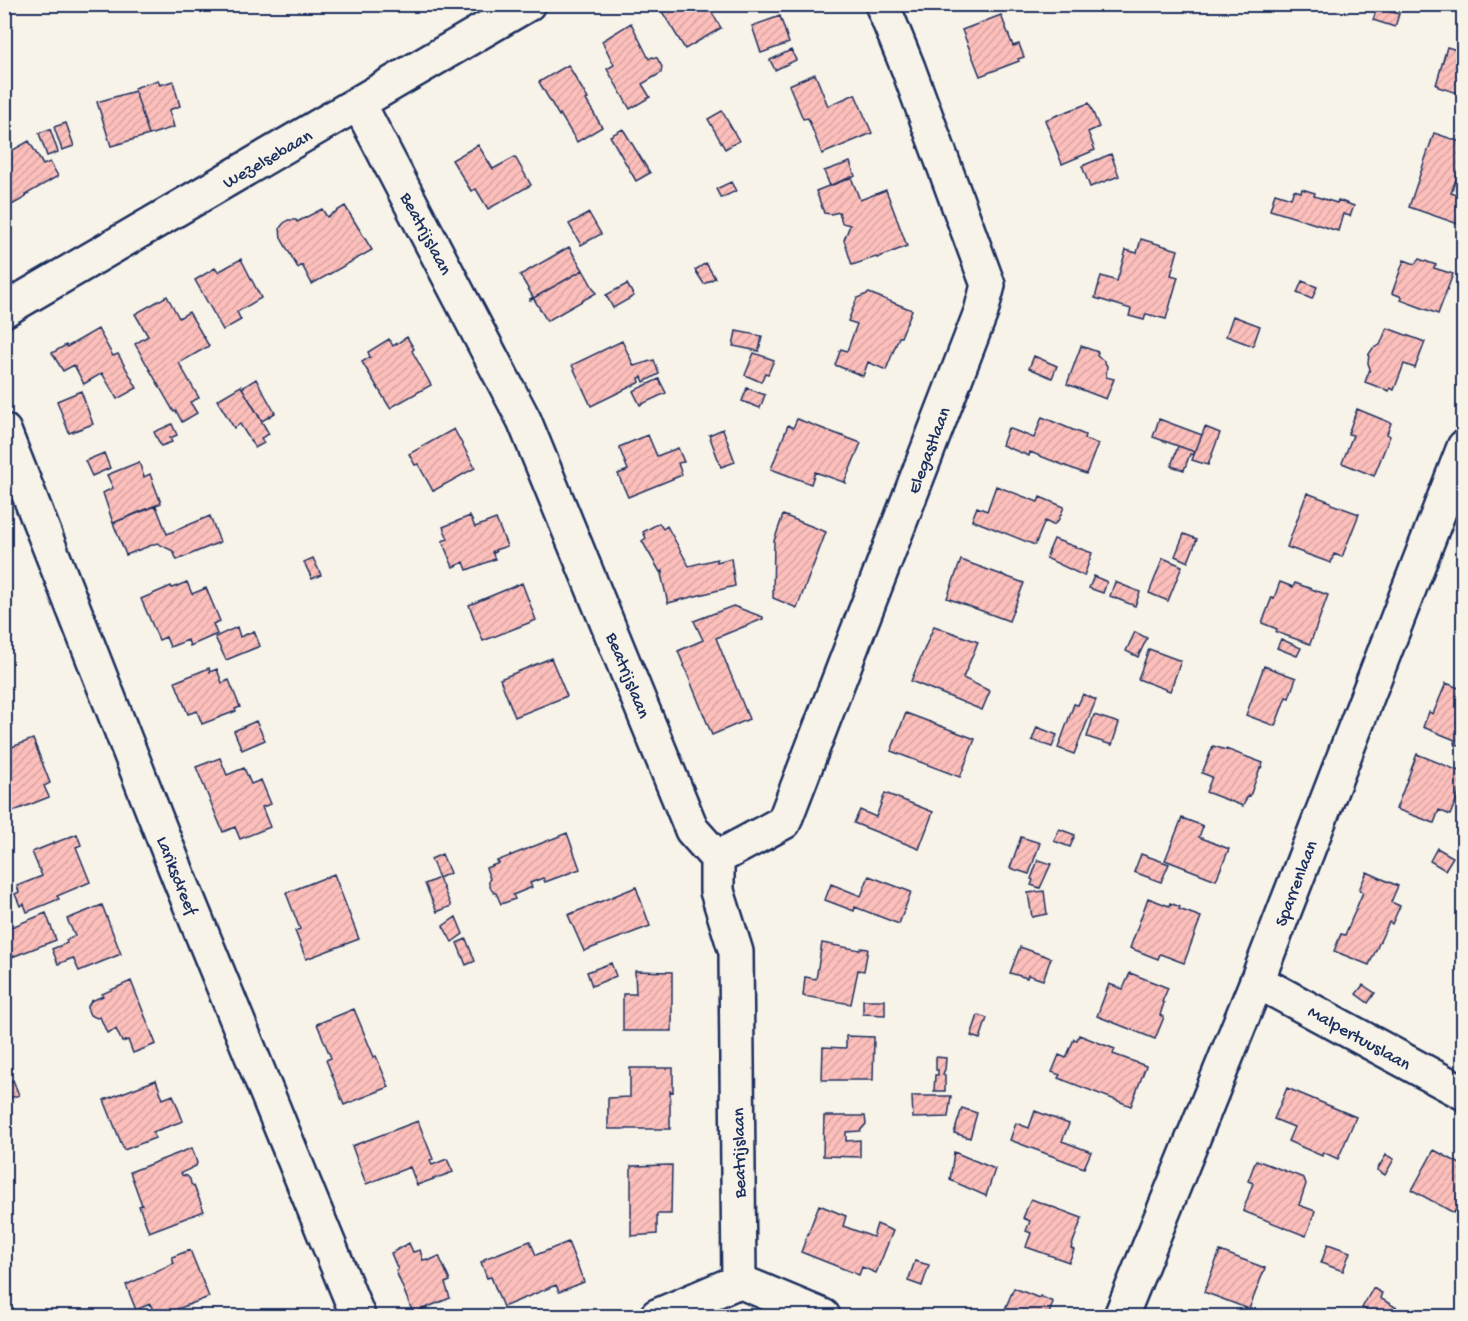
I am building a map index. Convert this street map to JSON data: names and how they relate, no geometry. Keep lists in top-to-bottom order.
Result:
{
  "streets": {
    "street": [
      "Wezelsebaan",
      "Beatrijslaan",
      "Elegastlaan",
      "Lariksdreef",
      "Sparrenlaan",
      "Malpertuuslaan"
    ]
  },
  "crossings": [
    ["Wezelsebaan", "Beatrijslaan"],
    ["Beatrijslaan", "Elegastlaan"],
    ["Sparrenlaan", "Malpertuuslaan"]
  ]
}
